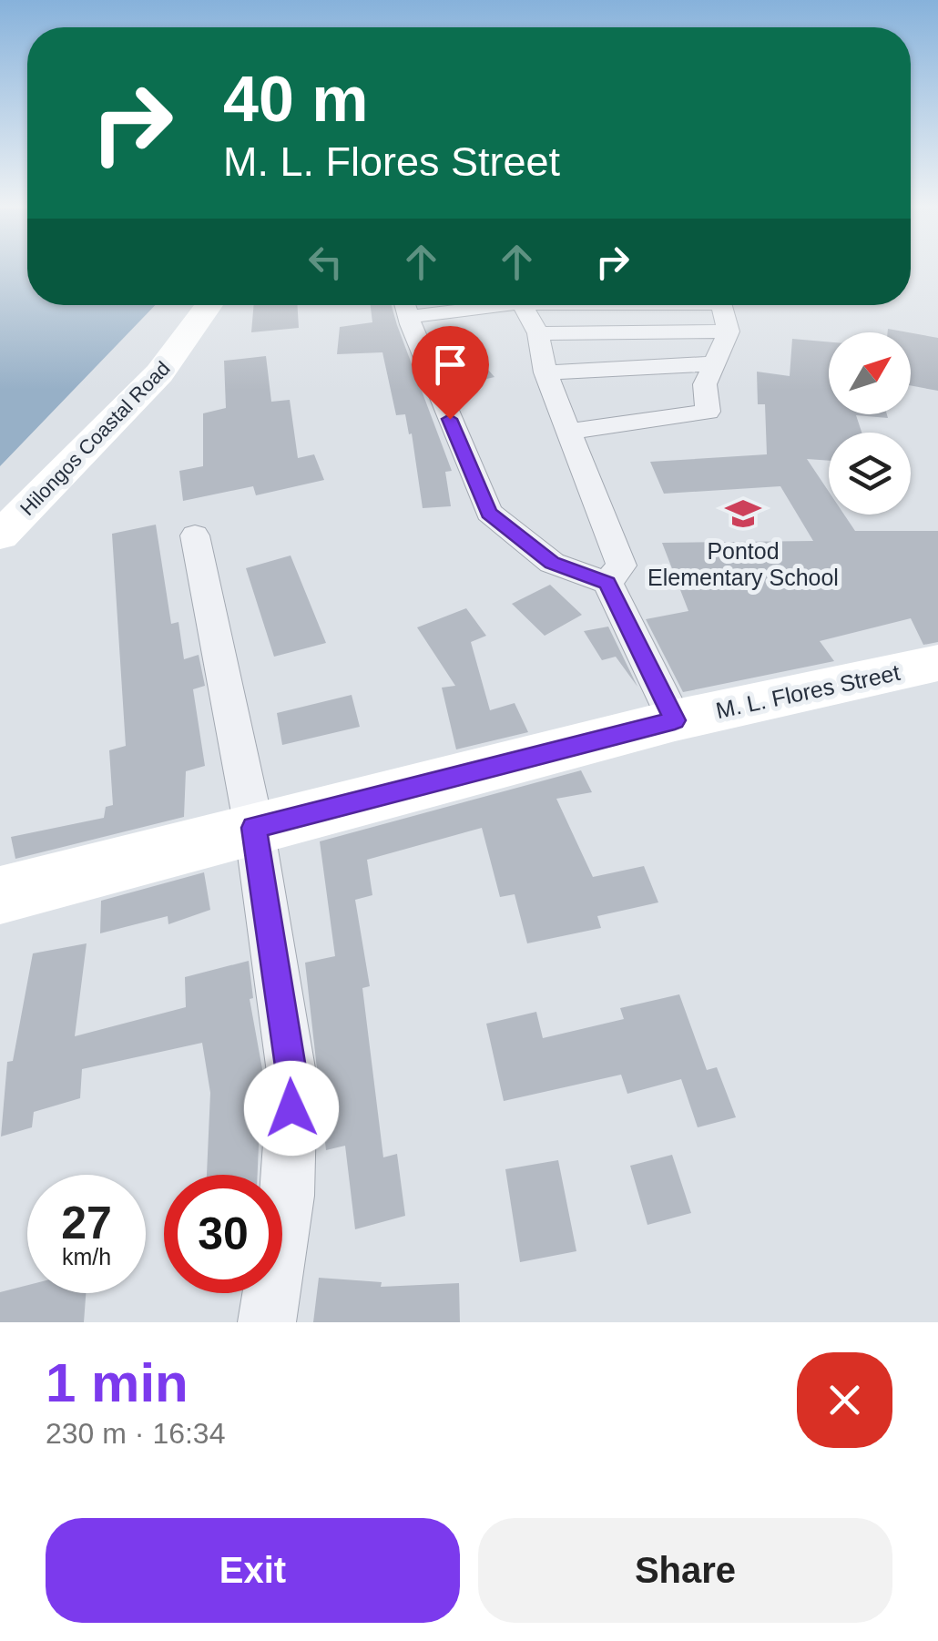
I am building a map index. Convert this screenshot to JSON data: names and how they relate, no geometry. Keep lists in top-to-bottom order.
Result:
{
  "streets": {
    "street": ["Hilongos Coastal Road", "M. L. Flores Street"]
  },
  "places": {
    "school or university": ["Pontod Elementary School"]
  },
  "north": "top right",
  "page": {
    "turn": ["40 m", "M. L. Flores Street"],
    "speed": "27 km/h",
    "limit": "30",
    "heading": ["1 min", "230 m · 16:34"],
    "buttons": ["Exit", "Share"]
  }
}
